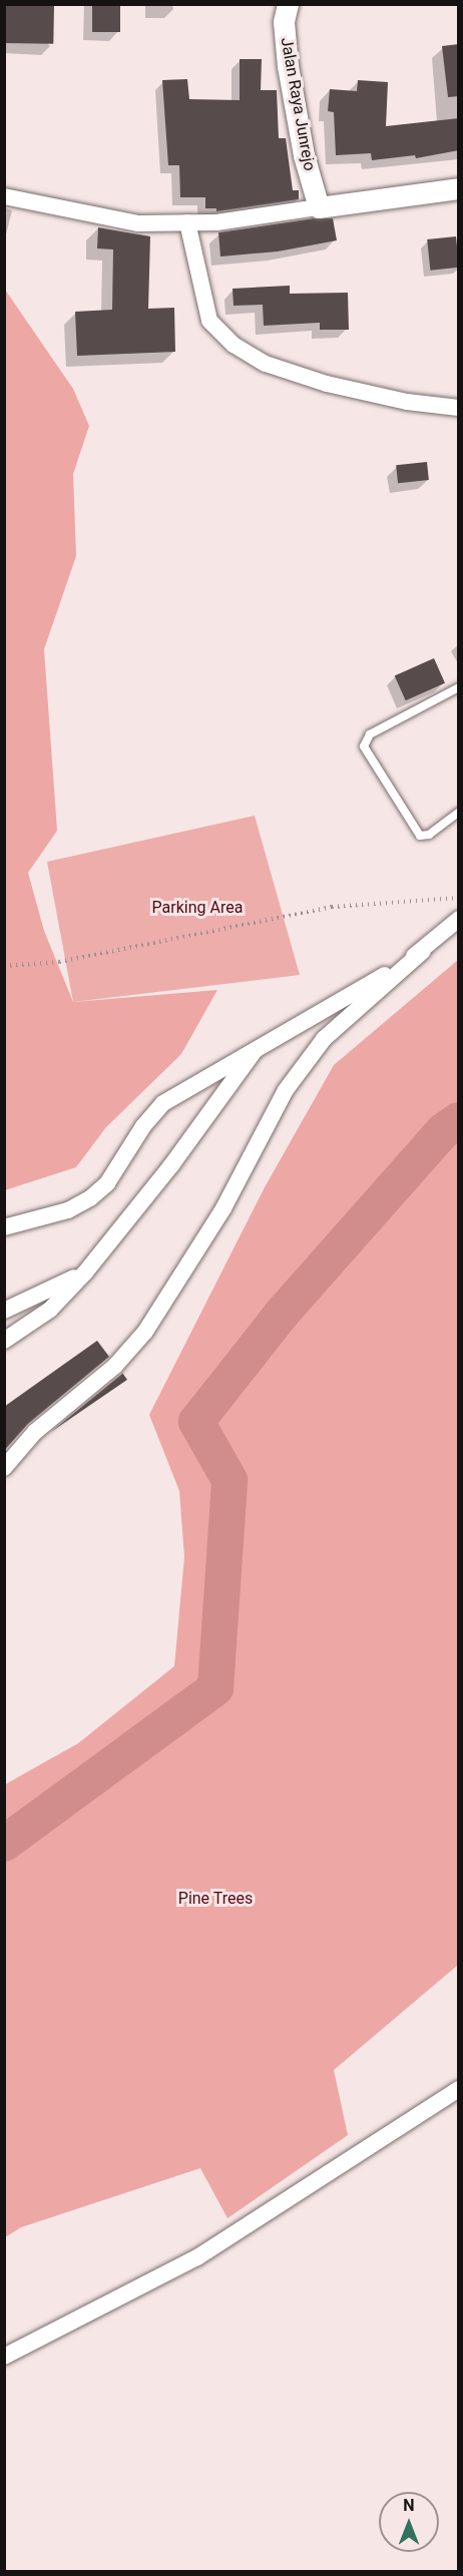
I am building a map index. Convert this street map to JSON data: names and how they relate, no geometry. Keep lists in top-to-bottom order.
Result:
{
  "streets": {
    "street": ["Jalan Raya Junrejo"]
  },
  "parks": ["Parking Area", "Pine Trees"],
  "north": "top"
}
